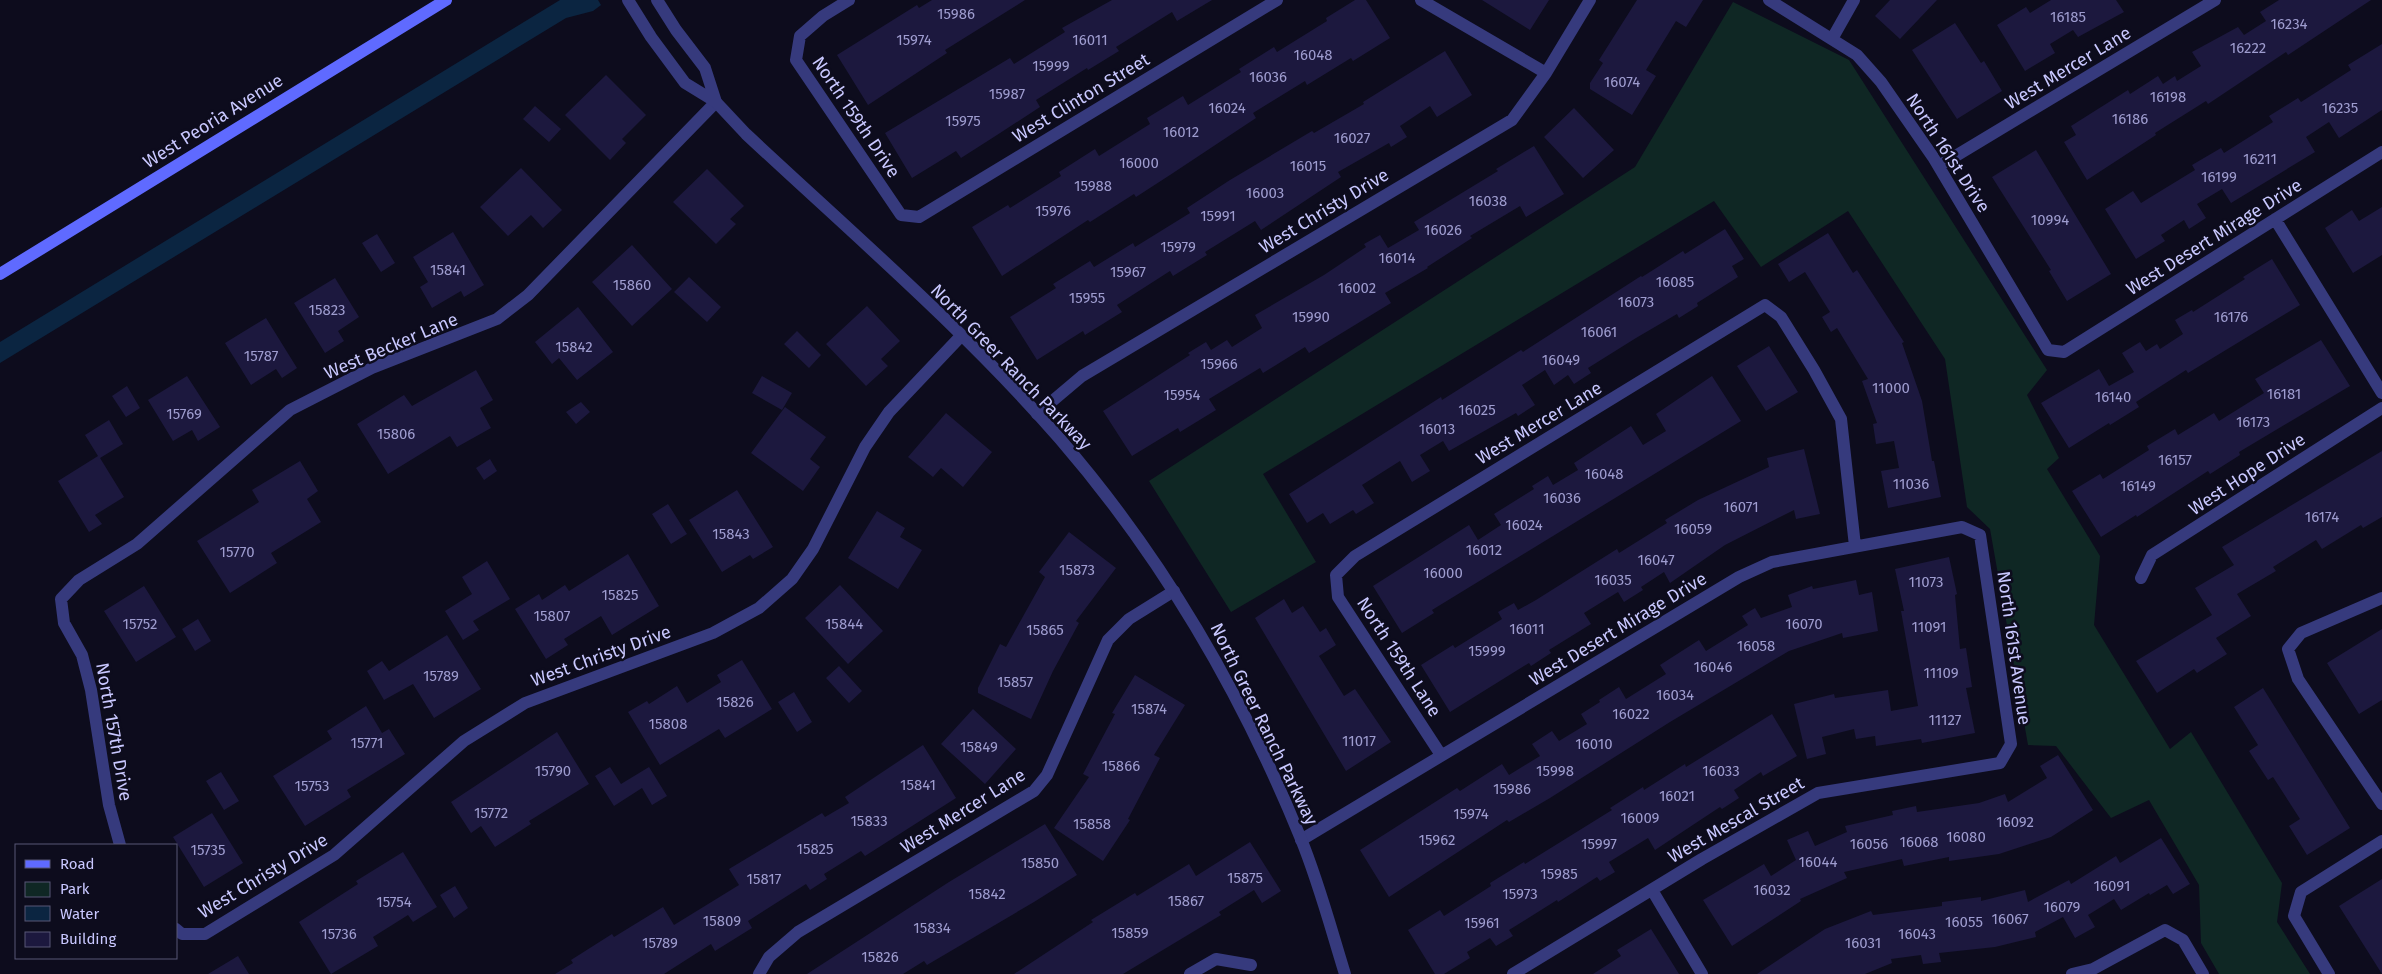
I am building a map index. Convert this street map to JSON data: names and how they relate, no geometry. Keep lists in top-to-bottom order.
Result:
{
  "streets": {
    "main road": ["West Peoria Avenue"],
    "street": [
      "West Mercer Lane",
      "West Clinton Street",
      "North 159th Drive",
      "North 161st Drive",
      "West Christy Drive",
      "West Desert Mirage Drive",
      "West Becker Lane",
      "North Greer Ranch Parkway",
      "West Hope Drive",
      "North 161st Avenue",
      "North 159th Lane",
      "North 157th Drive",
      "West Mescal Street"
    ]
  },
  "crossings": [
    ["West Mercer Lane", "North 161st Drive"],
    ["West Mercer Lane", "West Desert Mirage Drive"],
    ["West Mercer Lane", "North Greer Ranch Parkway"],
    ["West Mercer Lane", "North 159th Lane"],
    ["West Clinton Street", "North 159th Drive"],
    ["North 161st Drive", "West Desert Mirage Drive"],
    ["West Christy Drive", "North Greer Ranch Parkway"],
    ["West Desert Mirage Drive", "North Greer Ranch Parkway"],
    ["West Desert Mirage Drive", "North 161st Avenue"],
    ["West Desert Mirage Drive", "North 159th Lane"],
    ["West Becker Lane", "North Greer Ranch Parkway"],
    ["West Becker Lane", "North 157th Drive"],
    ["North 161st Avenue", "West Mescal Street"]
  ],
  "house_numbers": [
    "15986",
    "16185",
    "16234",
    "15974",
    "16011",
    "16222",
    "16048",
    "15999",
    "16036",
    "16074",
    "15987",
    "16198",
    "16024",
    "16235",
    "16186",
    "15975",
    "16012",
    "16027",
    "16211",
    "16000",
    "16015",
    "16199",
    "15988",
    "16003",
    "16038",
    "15976",
    "15991",
    "10994",
    "16026",
    "15979",
    "16014",
    "15841",
    "15967",
    "16085",
    "15860",
    "16002",
    "15955",
    "16073",
    "15823",
    "15990",
    "16176",
    "16061",
    "15842",
    "15787",
    "16049",
    "15966",
    "11000",
    "16181",
    "15954",
    "16140",
    "16025",
    "15769",
    "16173",
    "16013",
    "15806",
    "16157",
    "16048",
    "11036",
    "16149",
    "16036",
    "16071",
    "16174",
    "16024",
    "16059",
    "15843",
    "16012",
    "15770",
    "16047",
    "15873",
    "16000",
    "16035",
    "11073",
    "15825",
    "15807",
    "15752",
    "15844",
    "16070",
    "11091",
    "16011",
    "15865",
    "16058",
    "15999",
    "16046",
    "11109",
    "15789",
    "15857",
    "16034",
    "15826",
    "15874",
    "16022",
    "11127",
    "15808",
    "11017",
    "15771",
    "16010",
    "15849",
    "15866",
    "15790",
    "15998",
    "16033",
    "15841",
    "15753",
    "15986",
    "16021",
    "15772",
    "15974",
    "16009",
    "15833",
    "16092",
    "15858",
    "16080",
    "15962",
    "16068",
    "15997",
    "16056",
    "15825",
    "15735",
    "16044",
    "15850",
    "15985",
    "15875",
    "15817",
    "16091",
    "16032",
    "15842",
    "15973",
    "15867",
    "15754",
    "16079",
    "16067",
    "15809",
    "16055",
    "15961",
    "15834",
    "15859",
    "15736",
    "16043",
    "15789",
    "16031",
    "15826"
  ],
  "legend": [
    "Road",
    "Park",
    "Water",
    "Building"
  ]
}
